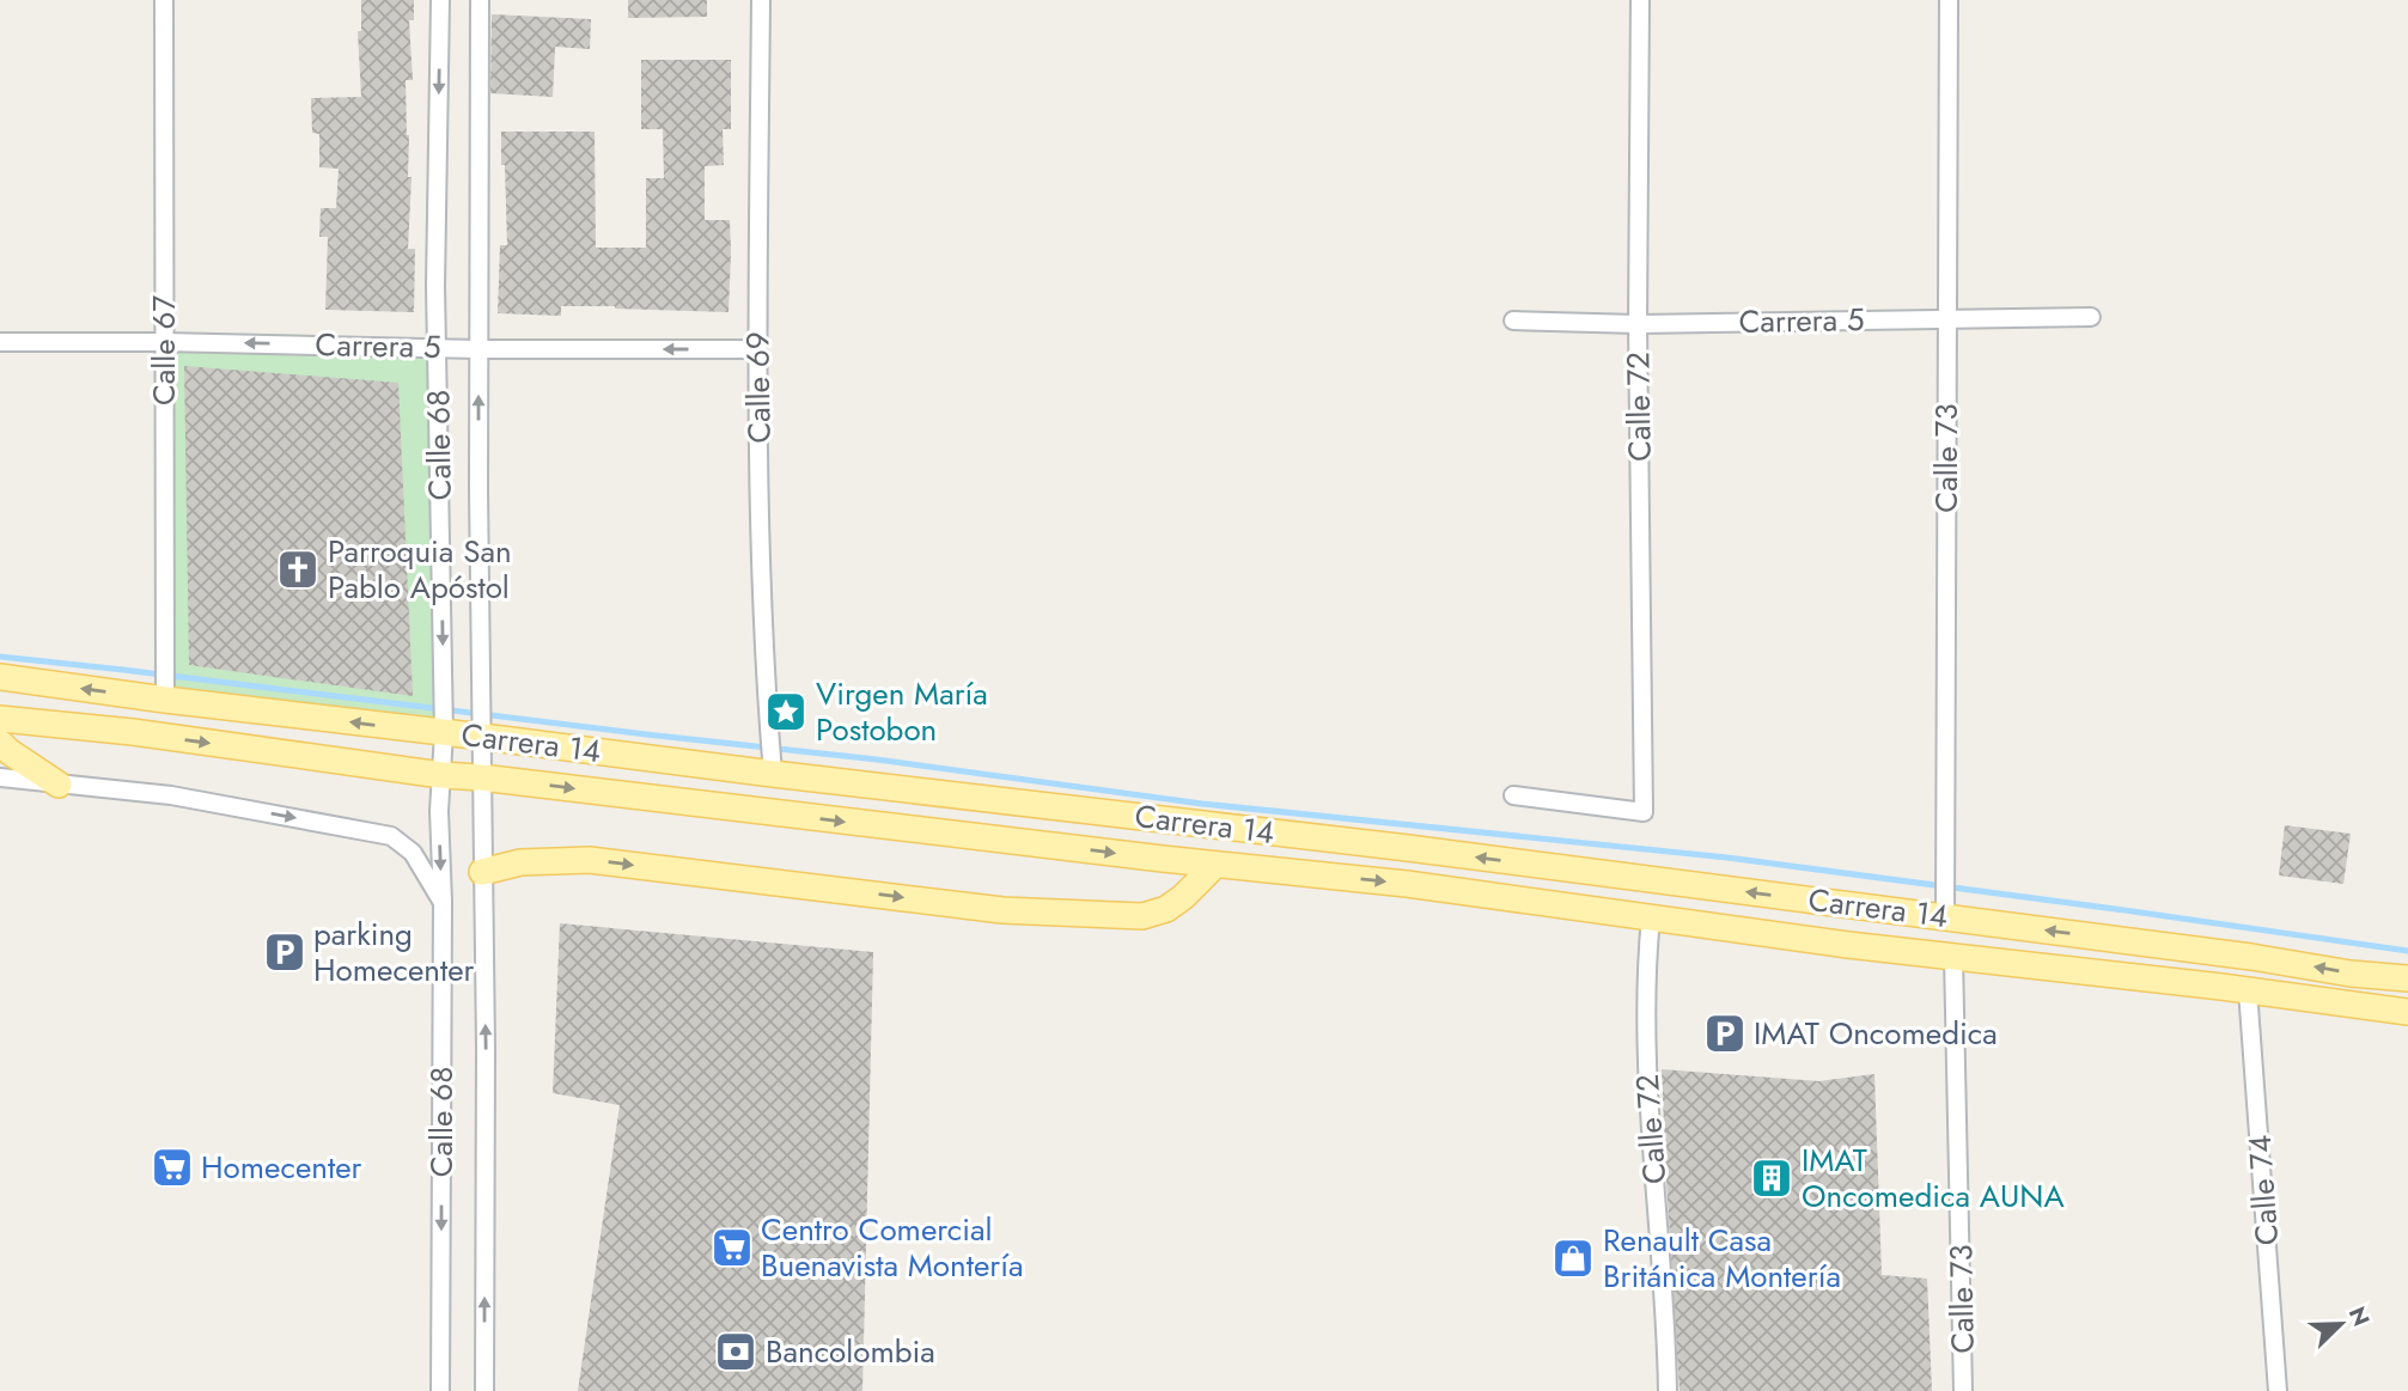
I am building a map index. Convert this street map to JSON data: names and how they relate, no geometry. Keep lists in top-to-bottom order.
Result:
{
  "streets": {
    "main road": ["Carrera 14"],
    "street": [
      "Carrera 5",
      "Calle 67",
      "Calle 69",
      "Calle 72",
      "Calle 68",
      "Calle 73",
      "Calle 74"
    ]
  },
  "crossings": [
    ["Carrera 5", "Calle 67"],
    ["Carrera 5", "Calle 69"],
    ["Carrera 5", "Calle 72"],
    ["Carrera 5", "Calle 68"],
    ["Carrera 5", "Calle 73"],
    ["Calle 67", "Carrera 14"],
    ["Calle 69", "Carrera 14"],
    ["Calle 72", "Carrera 14"],
    ["Calle 68", "Carrera 14"],
    ["Calle 73", "Carrera 14"],
    ["Carrera 14", "Calle 74"]
  ],
  "one_way": ["Carrera 5"],
  "places": {
    "church": ["Parroquia San Pablo Apóstol"],
    "place": ["Virgen María Postobon"],
    "parking": ["parking Homecenter", "IMAT Oncomedica"],
    "supermarket": ["Homecenter", "Centro Comercial Buenavista Montería"],
    "building": ["IMAT Oncomedica AUNA"],
    "shop": ["Renault Casa Británica Montería"],
    "bank": ["Bancolombia"]
  },
  "north": "top right"
}
